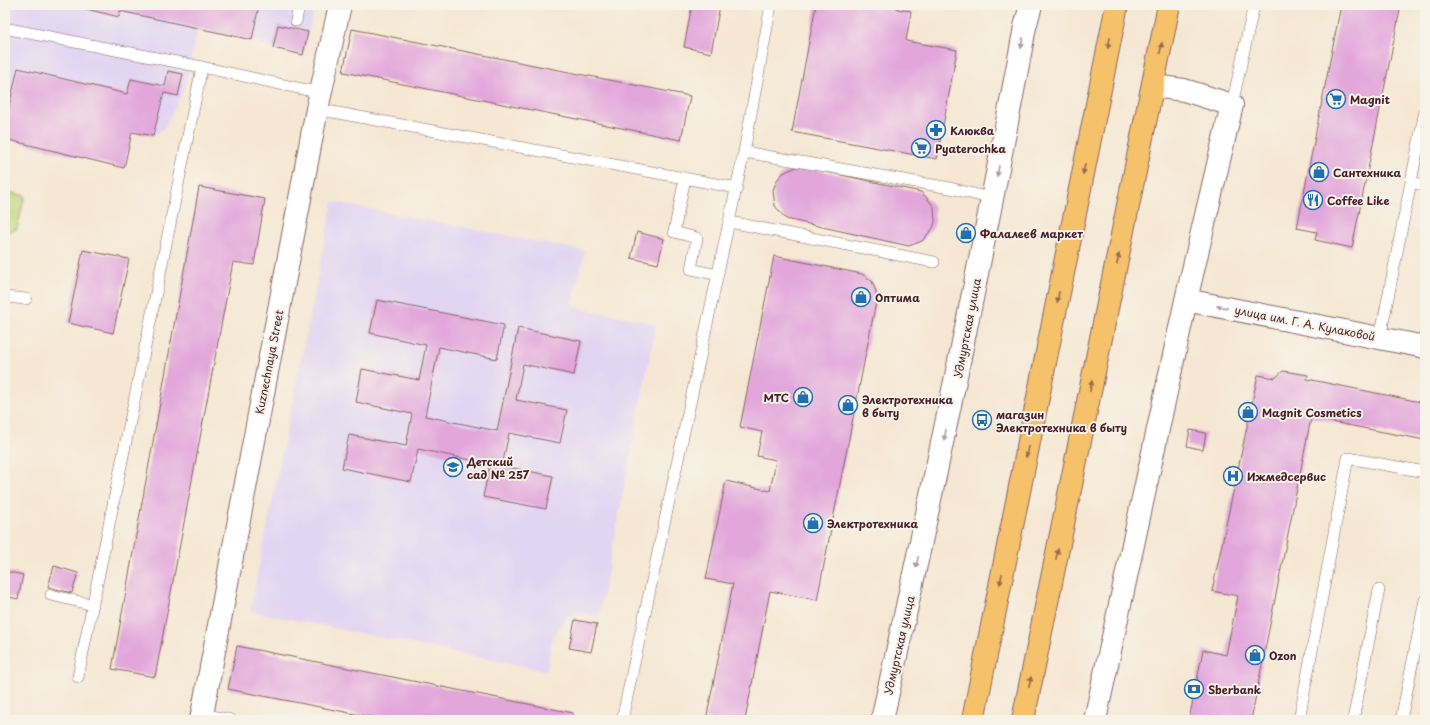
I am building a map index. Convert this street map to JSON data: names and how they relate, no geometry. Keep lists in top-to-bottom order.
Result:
{
  "streets": {
    "street": ["улица им. Г. А. Кулаковой", "Удмуртская улица", "Kuznechnaya Street"]
  },
  "one_way": ["улица им. Г. А. Кулаковой", "Удмуртская улица"],
  "places": {
    "supermarket": ["Magnit", "Pyaterochka"],
    "pharmacy": ["Клюква"],
    "shop": [
      "Сантехника",
      "Фалалеев маркет",
      "Оптима",
      "МТС",
      "Электротехника в быту",
      "Magnit Cosmetics",
      "Электротехника",
      "Ozon"
    ],
    "restaurant": ["Coffee Like"],
    "bus stop": ["магазин Электротехника в быту"],
    "school or university": ["Детский сад № 257"],
    "hospital": ["Ижмедсервис"],
    "bank": ["Sberbank"]
  }
}
